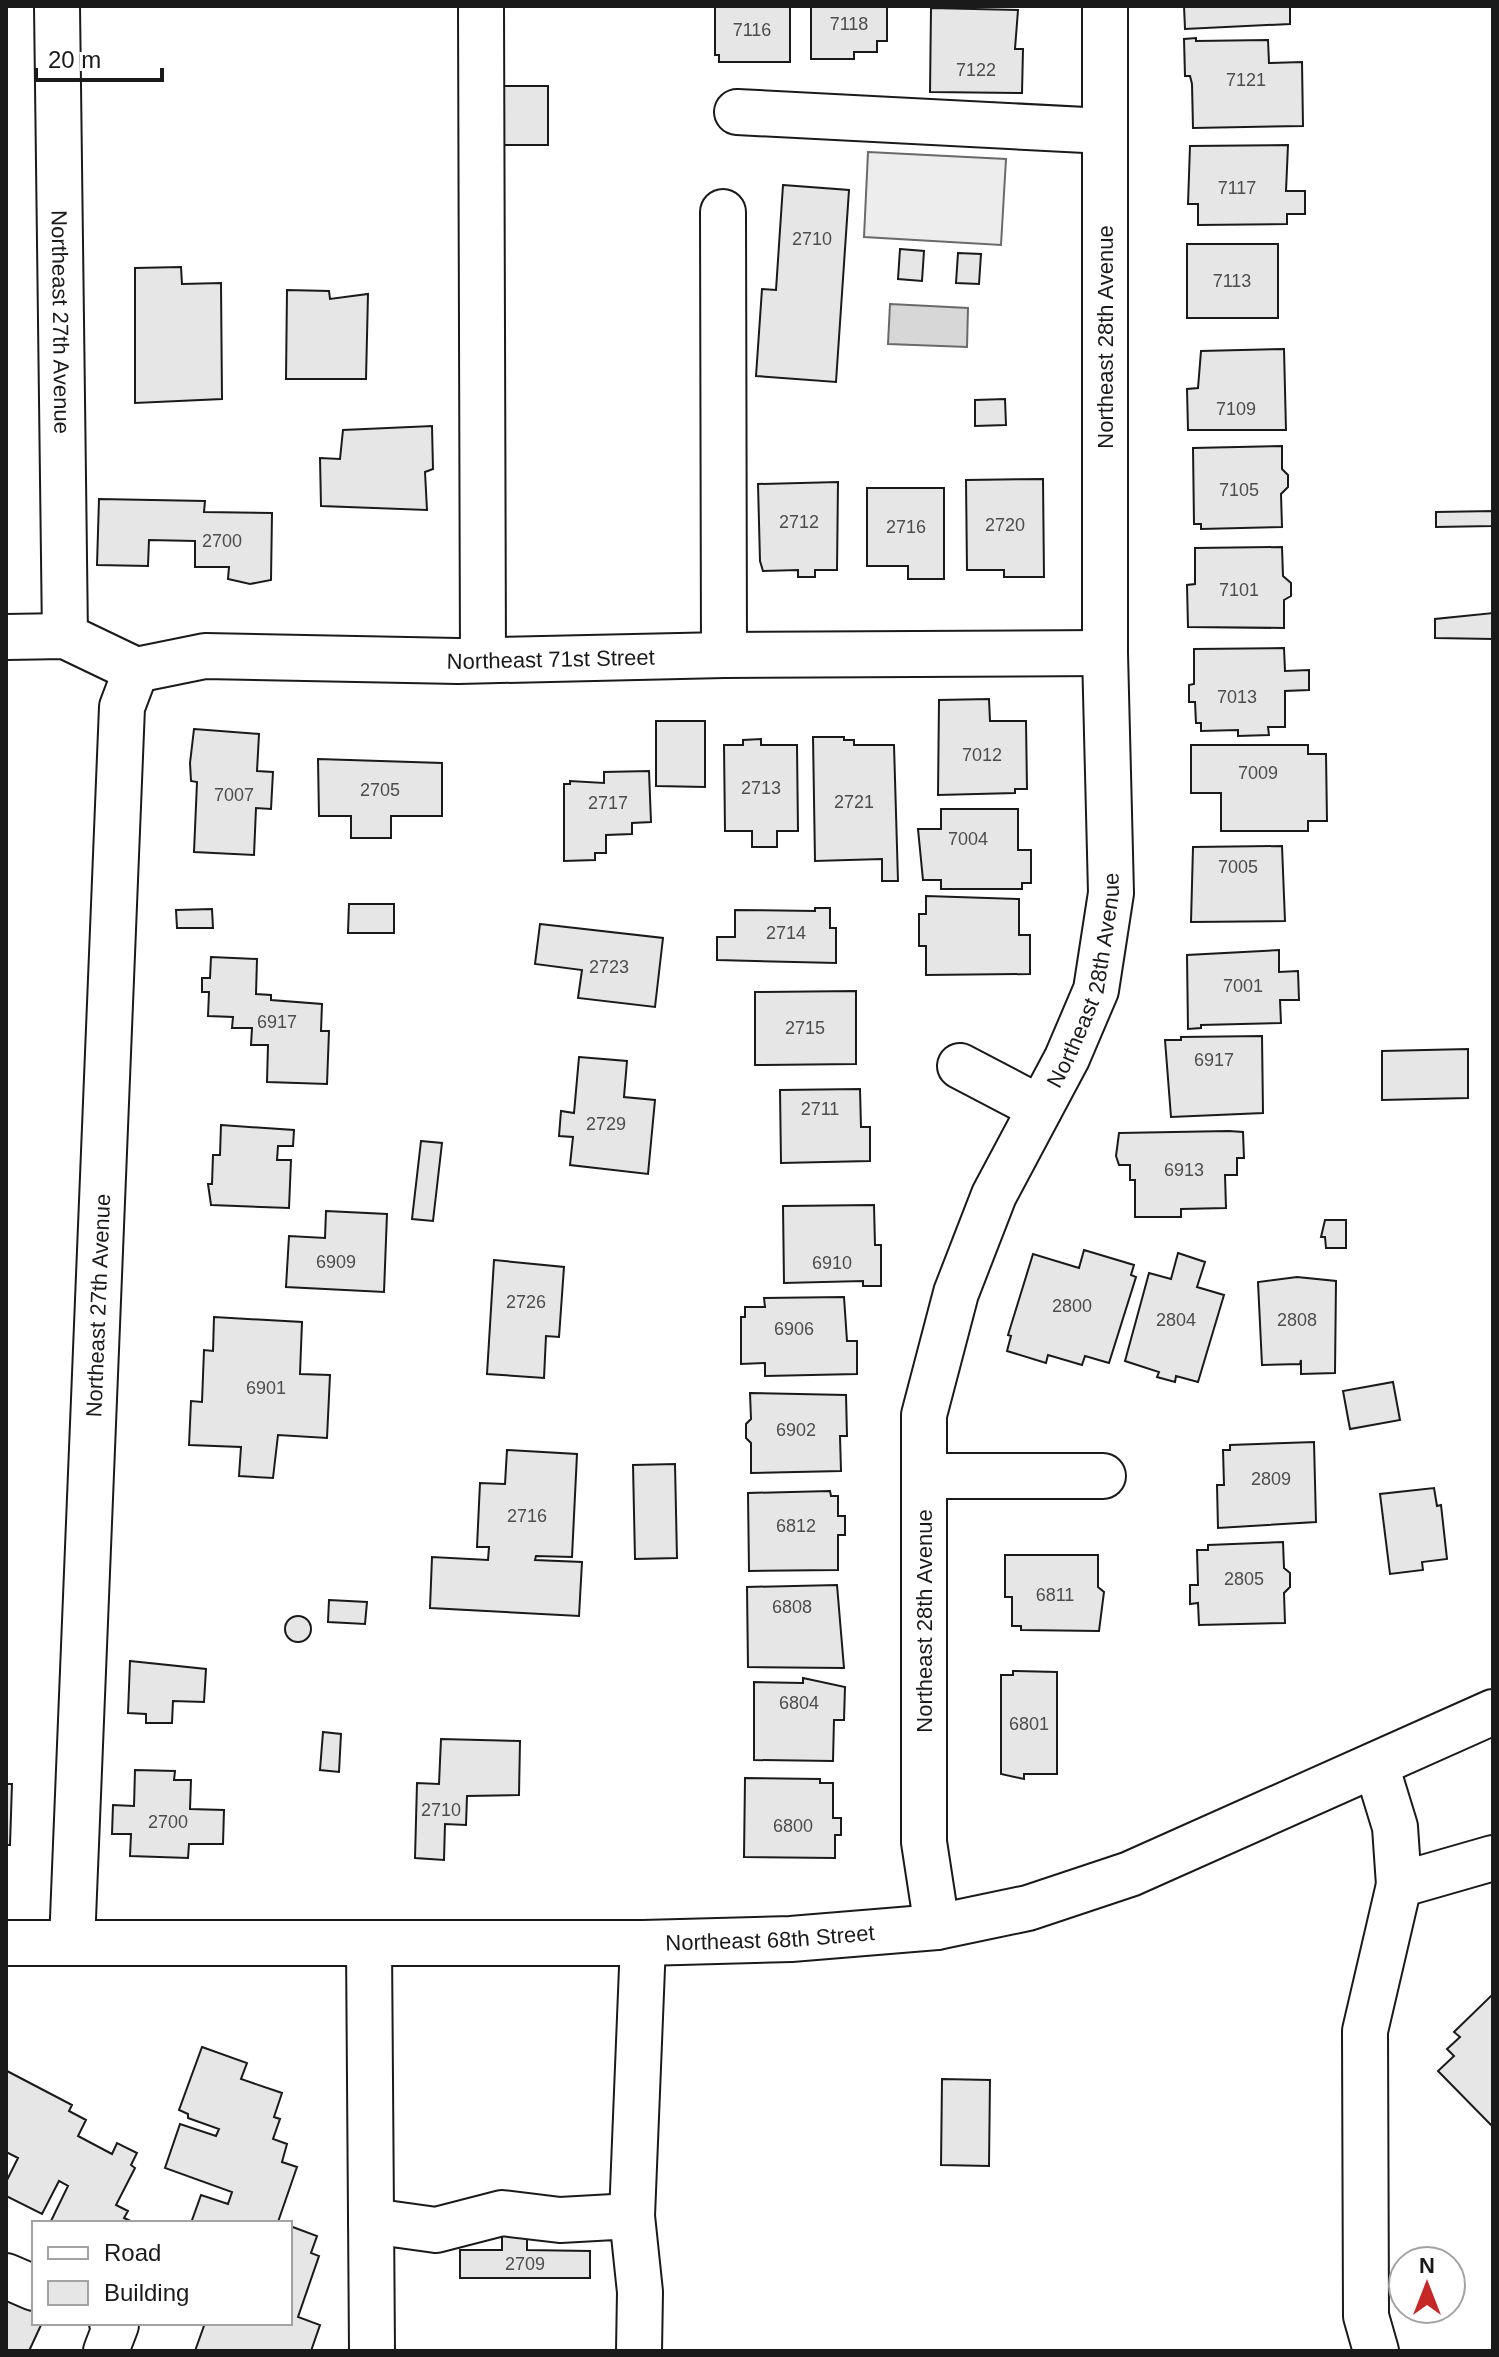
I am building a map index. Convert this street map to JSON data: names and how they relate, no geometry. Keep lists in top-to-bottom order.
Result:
{
  "streets": {
    "street": [
      "Northeast 27th Avenue",
      "Northeast 28th Avenue",
      "Northeast 71st Street",
      "Northeast 68th Street"
    ]
  },
  "crossings": [
    ["Northeast 27th Avenue", "Northeast 71st Street"],
    ["Northeast 27th Avenue", "Northeast 68th Street"],
    ["Northeast 28th Avenue", "Northeast 71st Street"],
    ["Northeast 28th Avenue", "Northeast 68th Street"]
  ],
  "house_numbers": [
    "7118",
    "7116",
    "7122",
    "7121",
    "7117",
    "2710",
    "7113",
    "7109",
    "7105",
    "2712",
    "2720",
    "2716",
    "2700",
    "7101",
    "7013",
    "7012",
    "7009",
    "2713",
    "2705",
    "7007",
    "2721",
    "2717",
    "7004",
    "7005",
    "2714",
    "2723",
    "7001",
    "6917",
    "2715",
    "6917",
    "2711",
    "2729",
    "6913",
    "6909",
    "6910",
    "2726",
    "2800",
    "2804",
    "2808",
    "6906",
    "6901",
    "6902",
    "2809",
    "2716",
    "6812",
    "2805",
    "6811",
    "6808",
    "6804",
    "6801",
    "2710",
    "2700",
    "6800",
    "2709"
  ],
  "legend": ["Road", "Building"],
  "scale_bar": "20 m",
  "north": "top"
}
